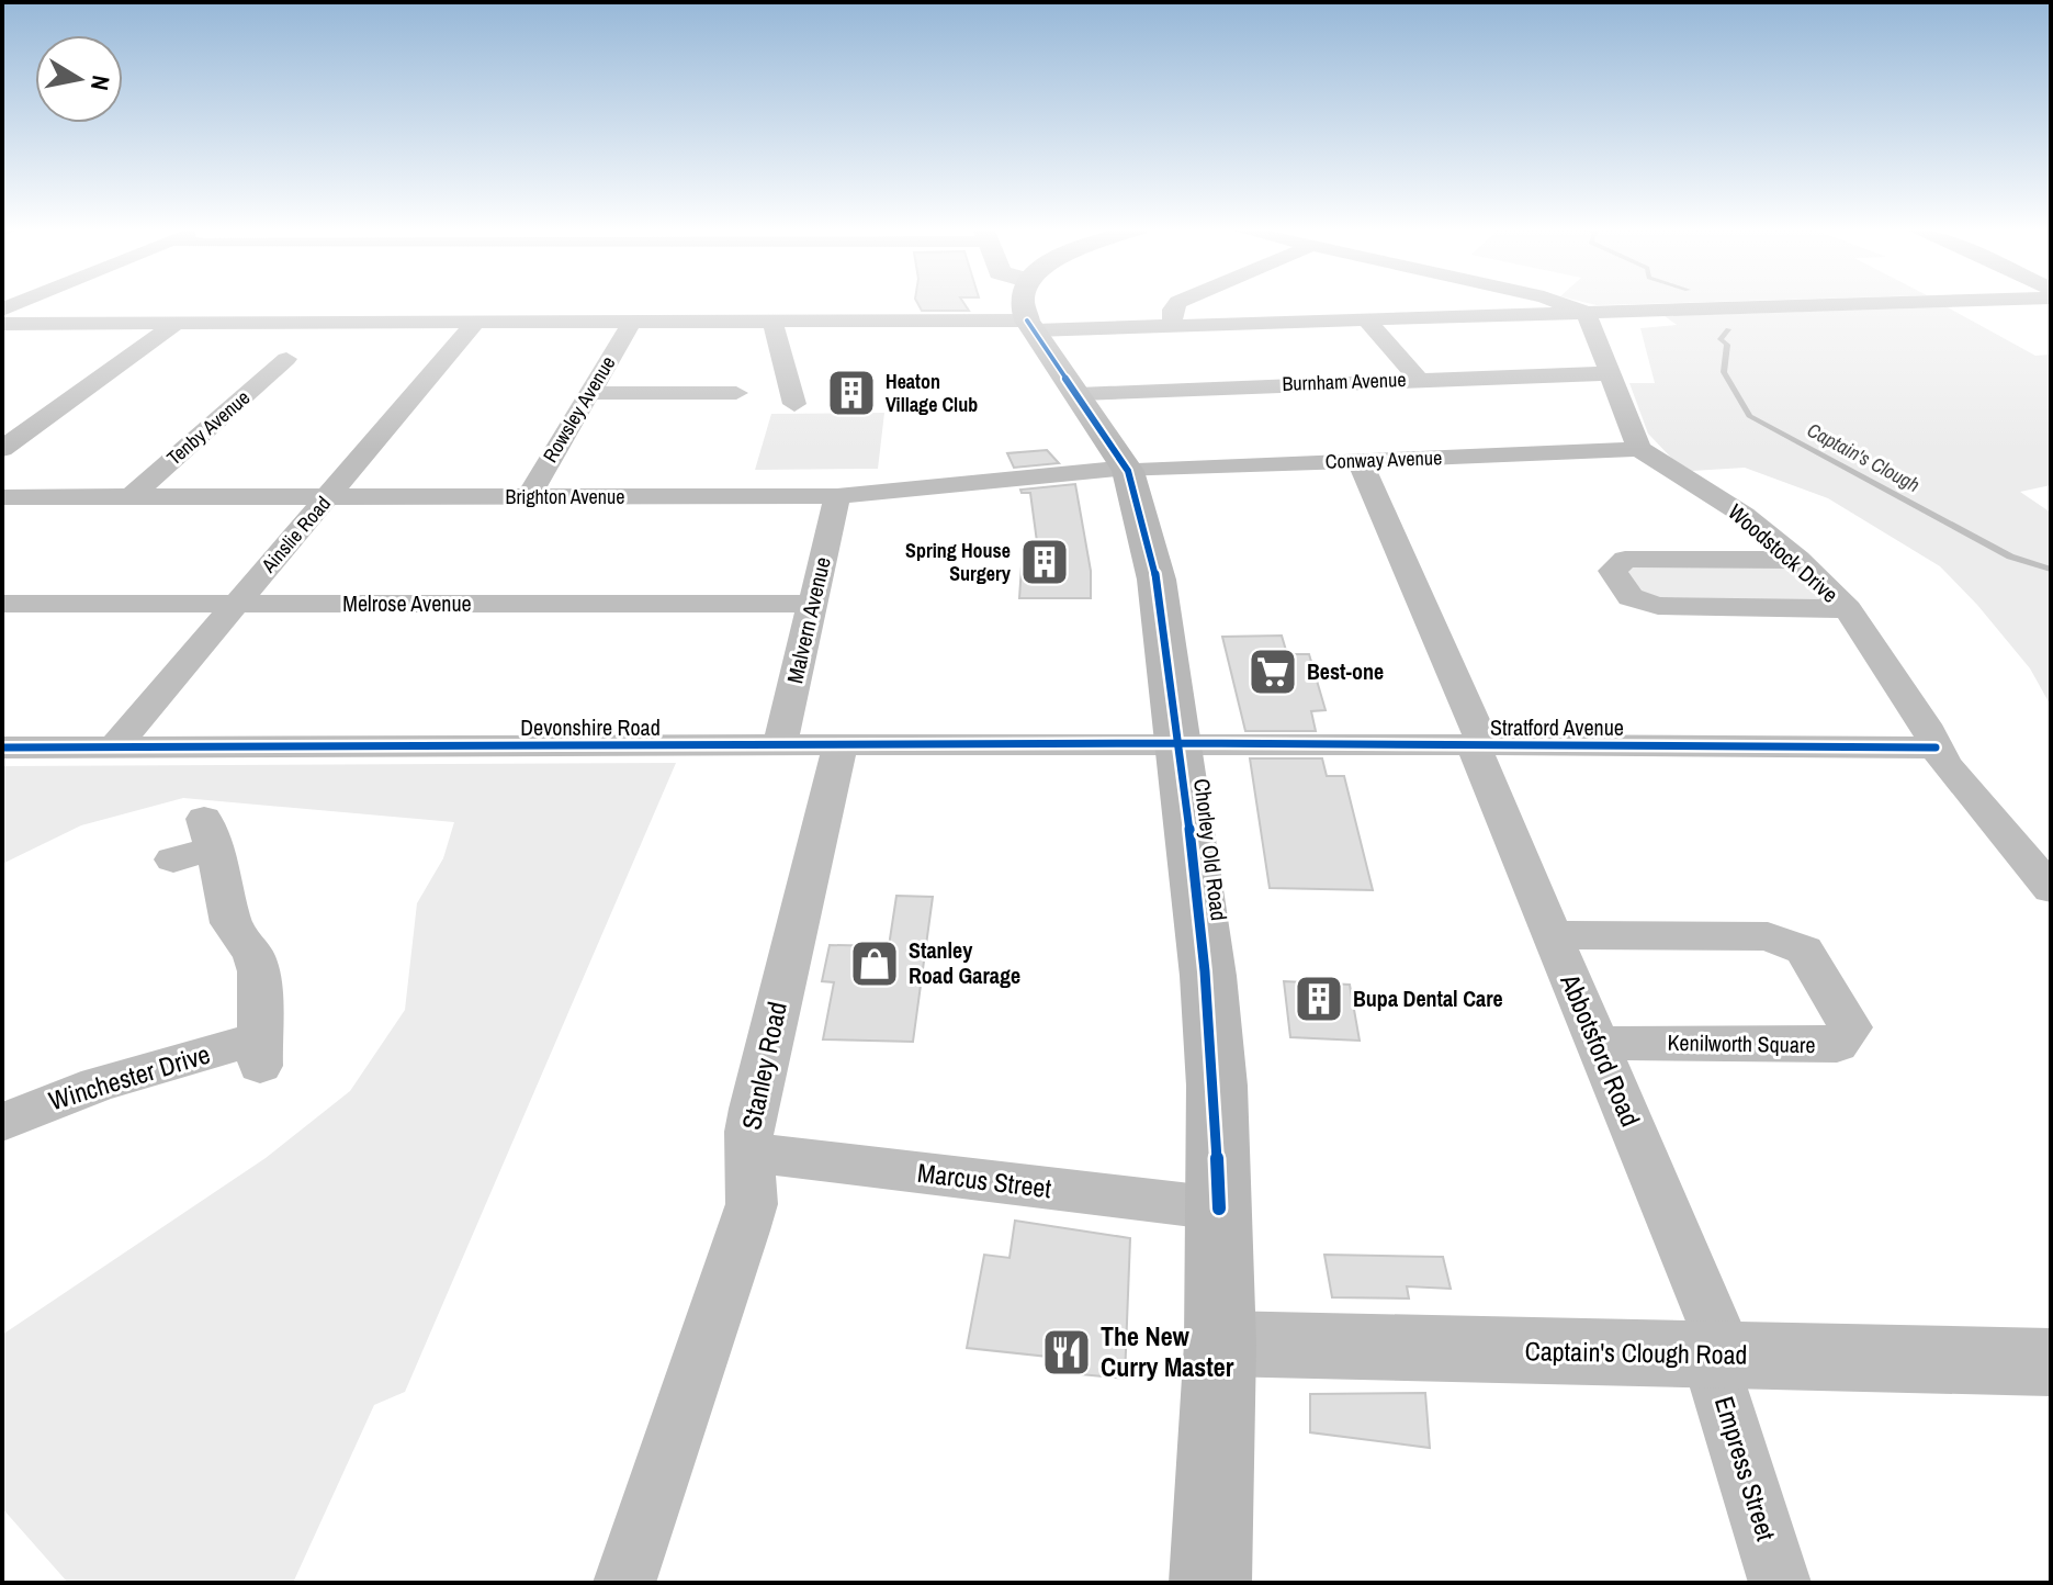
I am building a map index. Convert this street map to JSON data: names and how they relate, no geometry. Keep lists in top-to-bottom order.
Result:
{
  "streets": {
    "main road": ["Chorley Old Road"],
    "street": [
      "Burnham Avenue",
      "Rowsley Avenue",
      "Tenby Avenue",
      "Conway Avenue",
      "Brighton Avenue",
      "Ainslie Road",
      "Woodstock Drive",
      "Melrose Avenue",
      "Malvern Avenue",
      "Devonshire Road",
      "Stratford Avenue",
      "Kenilworth Square",
      "Abbotsford Road",
      "Stanley Road",
      "Winchester Drive",
      "Marcus Street",
      "Captain's Clough Road",
      "Empress Street"
    ]
  },
  "crossings": [
    ["Burnham Avenue", "Chorley Old Road"],
    ["Rowsley Avenue", "Brighton Avenue"],
    ["Tenby Avenue", "Brighton Avenue"],
    ["Conway Avenue", "Brighton Avenue"],
    ["Conway Avenue", "Woodstock Drive"],
    ["Conway Avenue", "Chorley Old Road"],
    ["Conway Avenue", "Abbotsford Road"],
    ["Brighton Avenue", "Ainslie Road"],
    ["Brighton Avenue", "Malvern Avenue"],
    ["Brighton Avenue", "Chorley Old Road"],
    ["Ainslie Road", "Melrose Avenue"],
    ["Ainslie Road", "Devonshire Road"],
    ["Woodstock Drive", "Stratford Avenue"],
    ["Melrose Avenue", "Malvern Avenue"],
    ["Malvern Avenue", "Devonshire Road"],
    ["Devonshire Road", "Stratford Avenue"],
    ["Devonshire Road", "Chorley Old Road"],
    ["Devonshire Road", "Stanley Road"],
    ["Stratford Avenue", "Chorley Old Road"],
    ["Stratford Avenue", "Abbotsford Road"],
    ["Chorley Old Road", "Marcus Street"],
    ["Chorley Old Road", "Captain's Clough Road"],
    ["Kenilworth Square", "Abbotsford Road"],
    ["Abbotsford Road", "Captain's Clough Road"],
    ["Abbotsford Road", "Empress Street"],
    ["Stanley Road", "Marcus Street"],
    ["Captain's Clough Road", "Empress Street"]
  ],
  "water": ["Captain's Clough"],
  "places": {
    "building": ["Heaton Village Club", "Spring House Surgery", "Bupa Dental Care"],
    "supermarket": ["Best-one"],
    "shop": ["Stanley Road Garage"],
    "restaurant": ["The New Curry Master"]
  },
  "north": "right"
}
